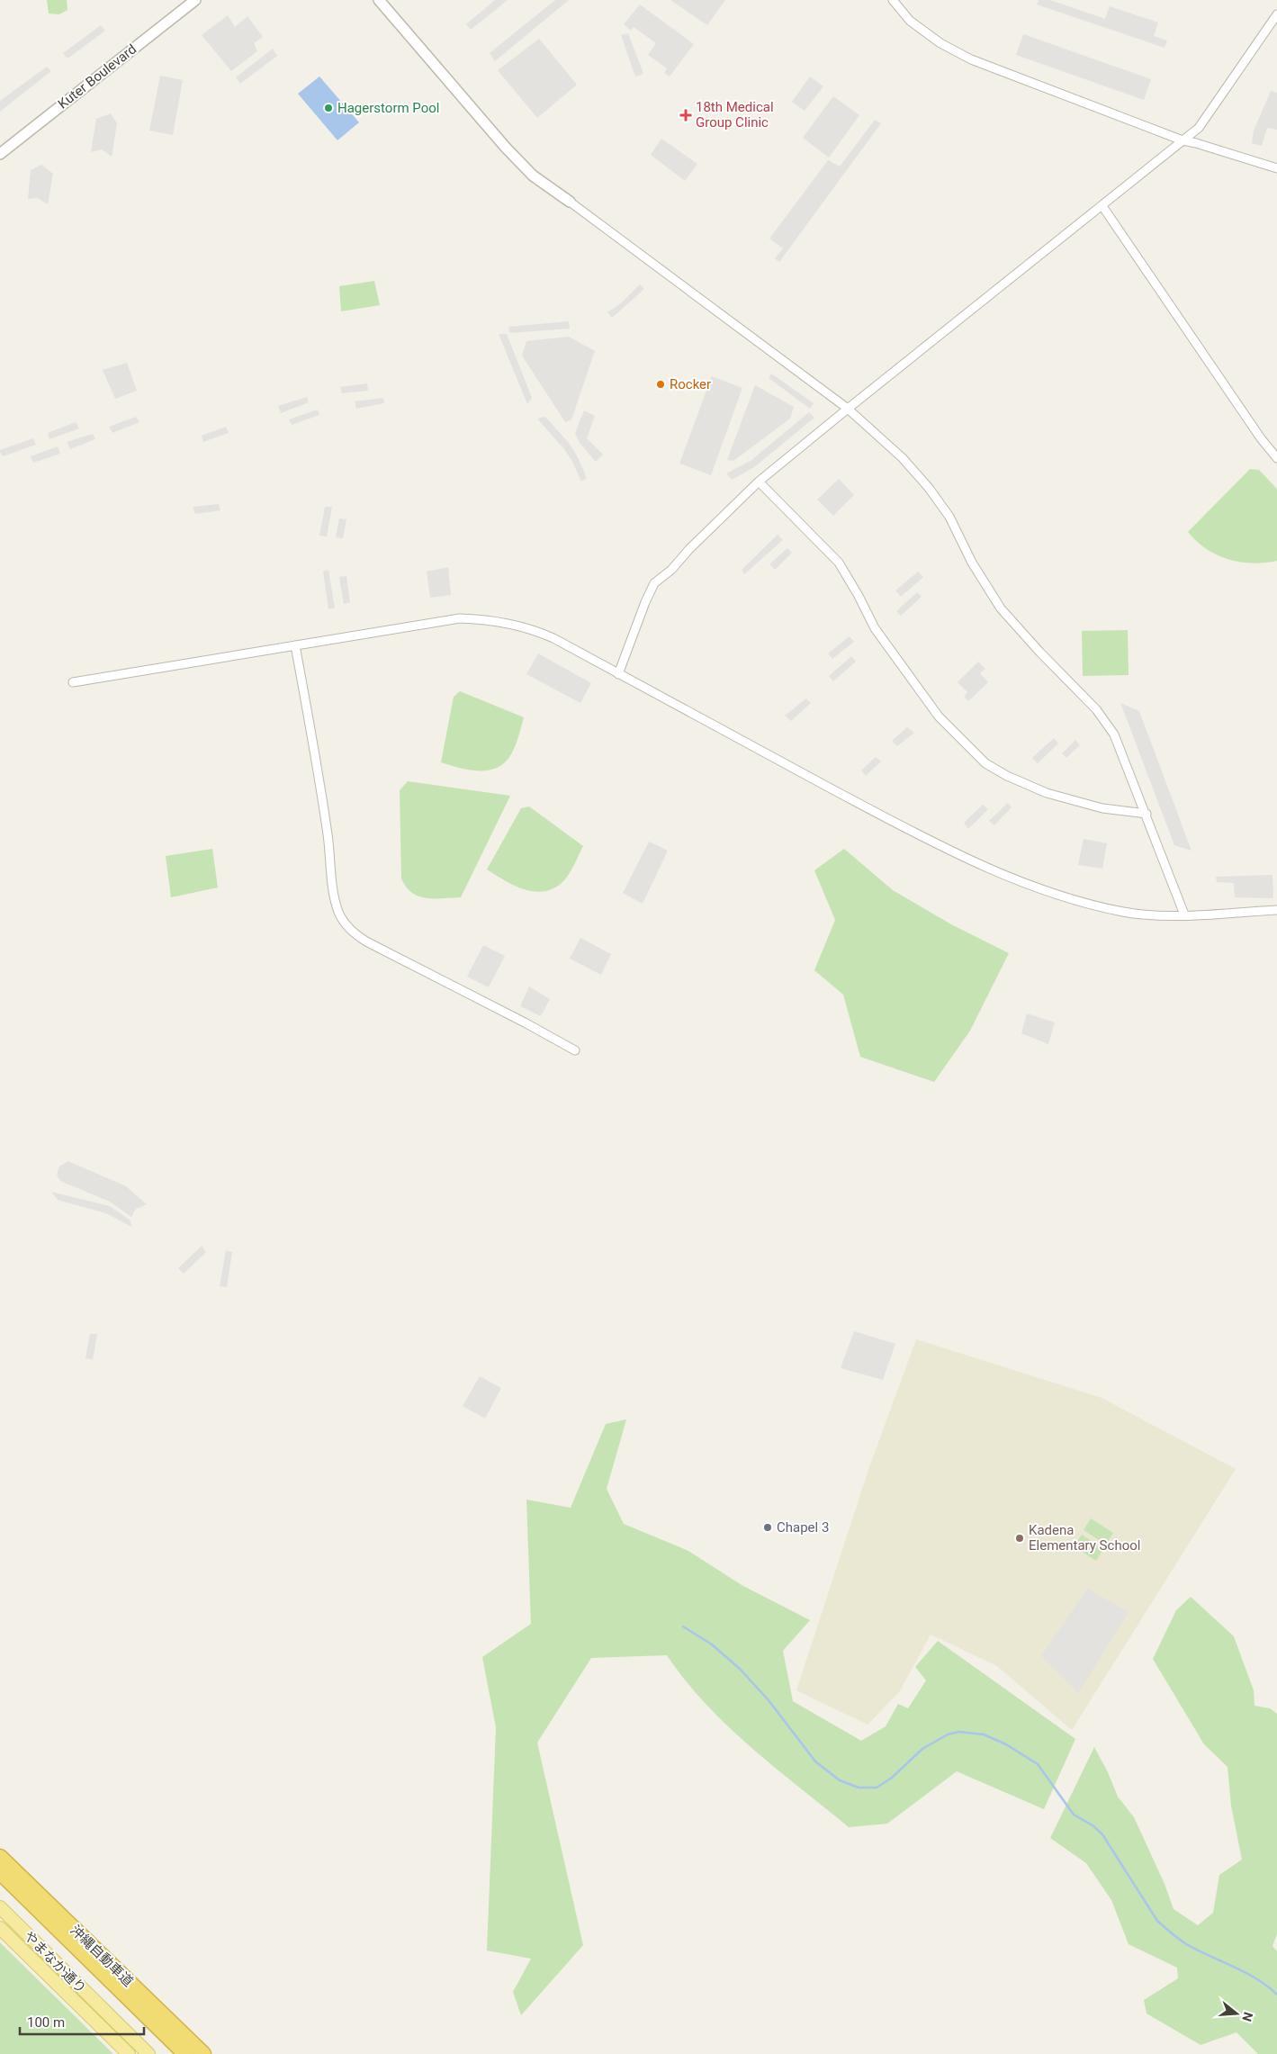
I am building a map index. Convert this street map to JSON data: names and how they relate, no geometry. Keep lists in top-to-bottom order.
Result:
{
  "streets": {
    "highway": ["沖縄自動車道"],
    "main road": ["やまなか通り"],
    "street": ["Kuter Boulevard"]
  },
  "places": {
    "other": [
      "Hagerstorm Pool",
      "Rocker",
      "Chapel 3",
      "Kadena Elementary School"
    ],
    "health": ["18th Medical Group Clinic"]
  },
  "scale_bar": "100 m",
  "north": "right"
}
